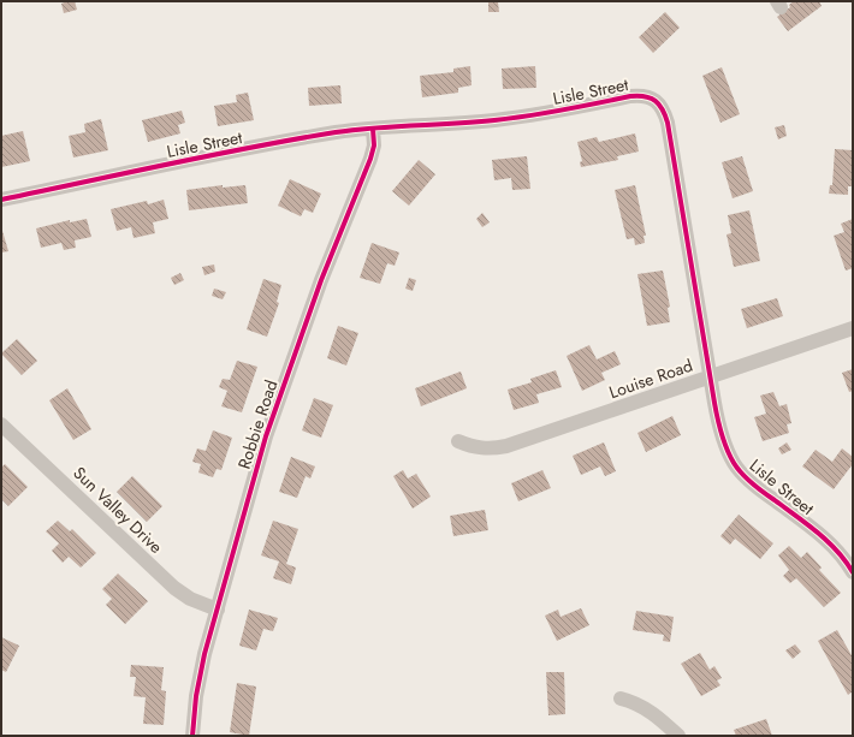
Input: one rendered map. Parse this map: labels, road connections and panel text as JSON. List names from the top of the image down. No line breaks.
{"streets":{"street":["Lisle Street","Louise Road","Robbie Road","Sun Valley Drive"]},"crossings":[["Lisle Street","Louise Road"],["Lisle Street","Robbie Road"],["Robbie Road","Sun Valley Drive"]]}
